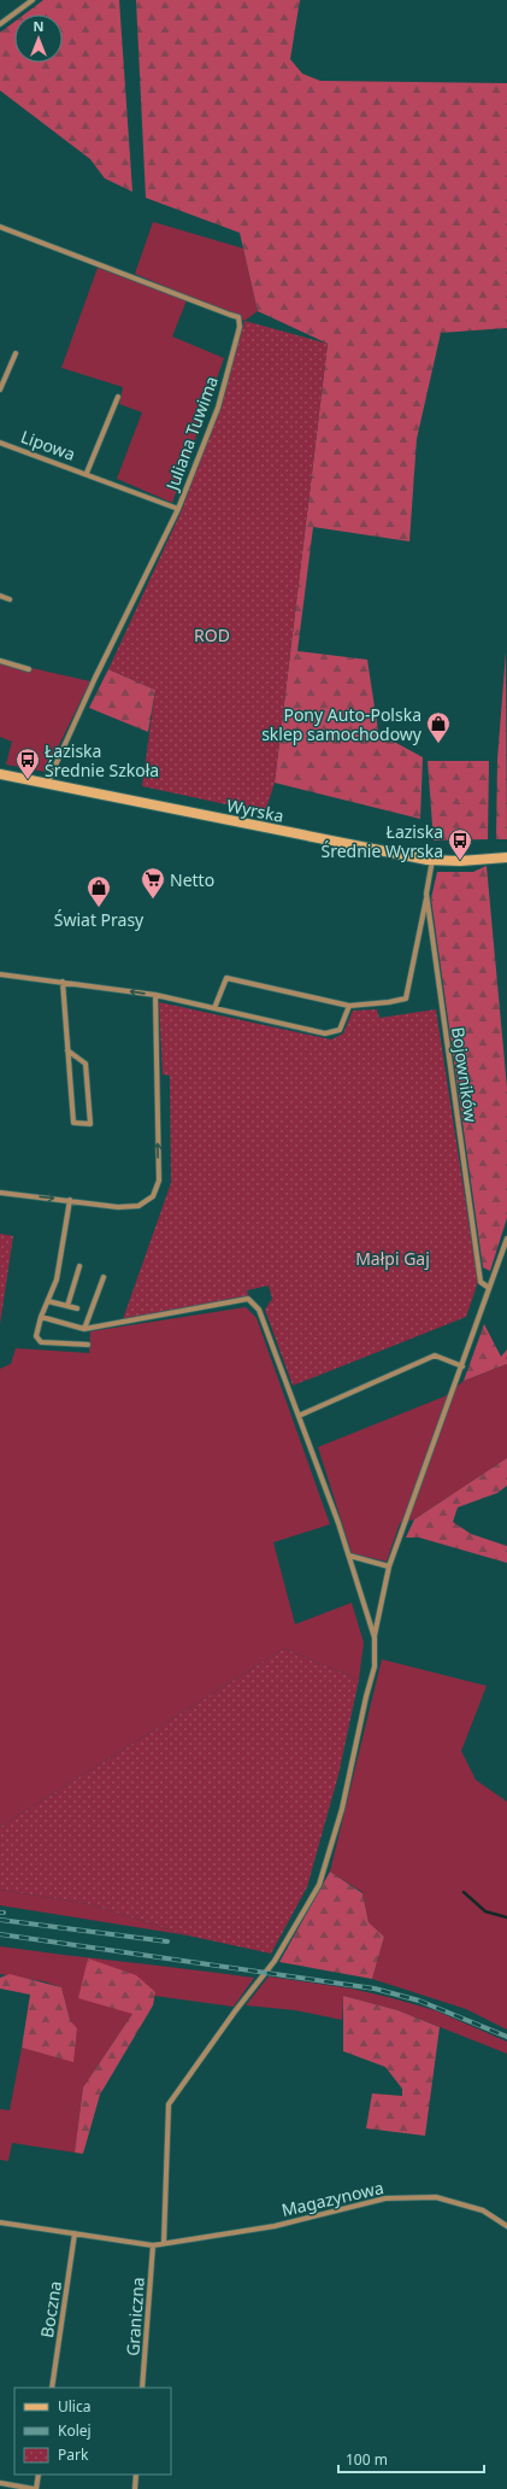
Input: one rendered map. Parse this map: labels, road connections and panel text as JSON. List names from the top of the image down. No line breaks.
{"streets":{"street":["Juliana Tuwima","Lipowa","Wyrska","Bojowników","Magazynowa","Boczna","Graniczna"]},"crossings":[["Juliana Tuwima","Lipowa"],["Juliana Tuwima","Wyrska"],["Wyrska","Bojowników"],["Magazynowa","Boczna"],["Magazynowa","Graniczna"]],"parks":["ROD","Małpi Gaj"],"places":{"shop":["Pony Auto-Polska sklep samochodowy","Świat Prasy"],"bus stop":["Łaziska Średnie Szkoła","Łaziska Średnie Wyrska"],"supermarket":["Netto"]},"legend":["Ulica","Kolej","Park"],"scale_bar":"100 m","north":"top"}
